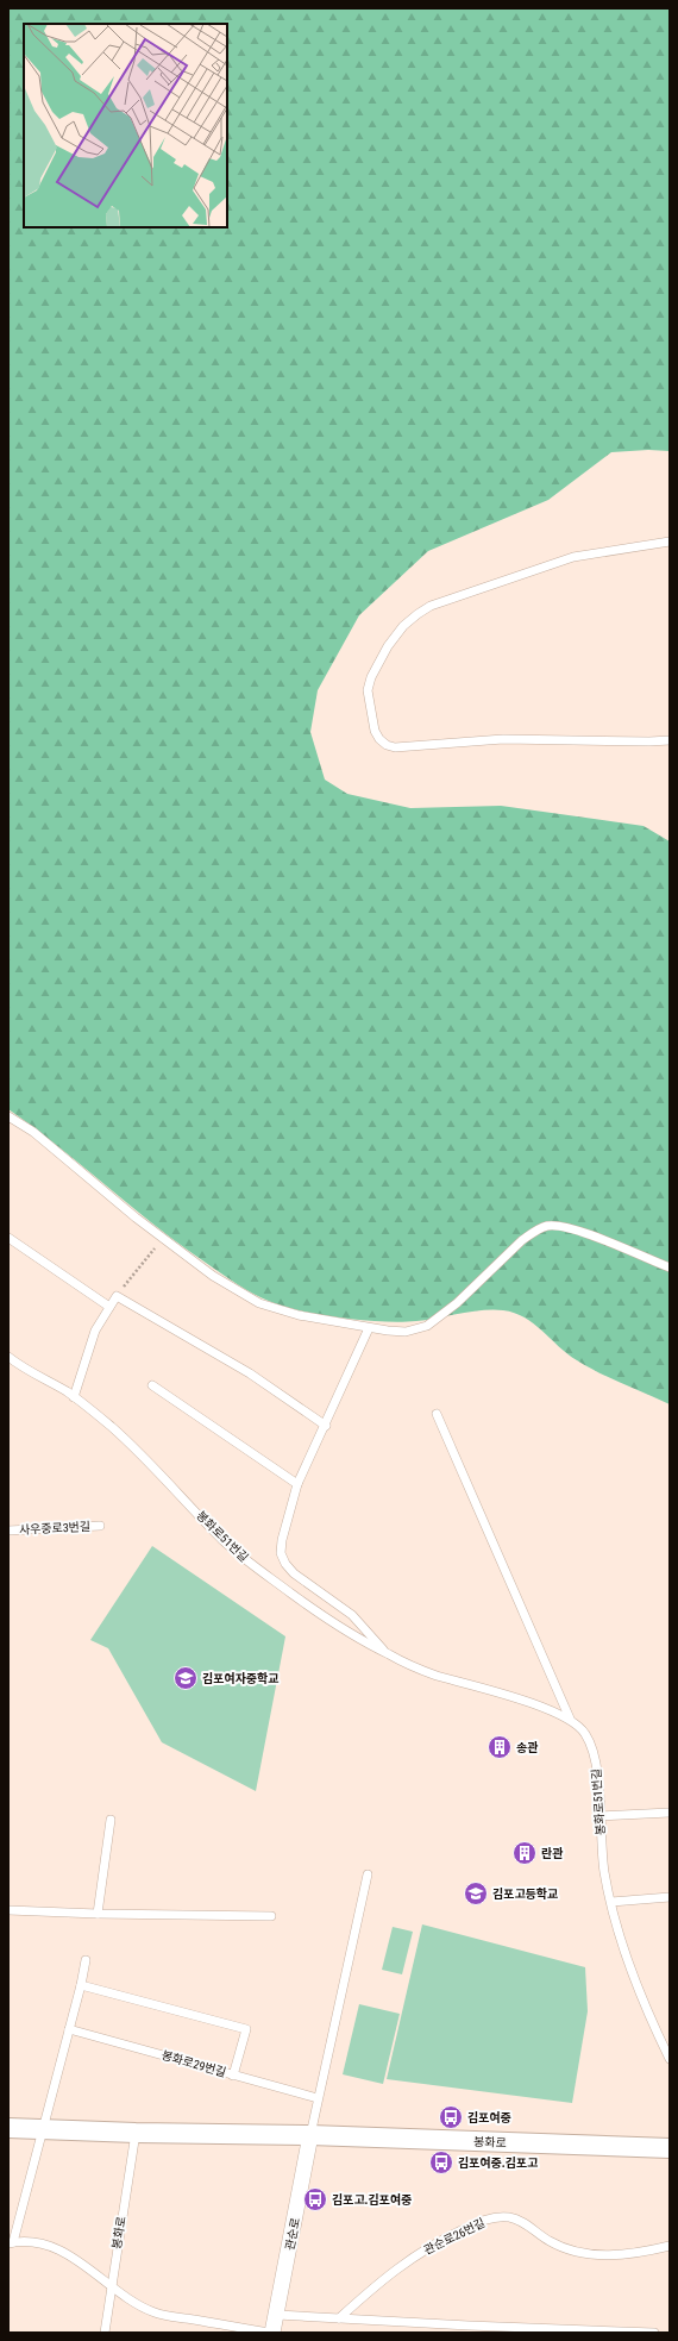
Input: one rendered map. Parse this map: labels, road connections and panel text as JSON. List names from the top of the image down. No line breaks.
{"streets":{"street":["봉화로","관순로"],"lane":["사우중로3번길","봉화로51번길","봉화로29번길","관순로26번길"]},"crossings":[["봉화로","관순로"]],"places":{"school or university":["김포여자중학교","김포고등학교"],"building":["송관","란관"],"bus stop":["김포여중","김포여중.김포고","김포고.김포여중"]}}
